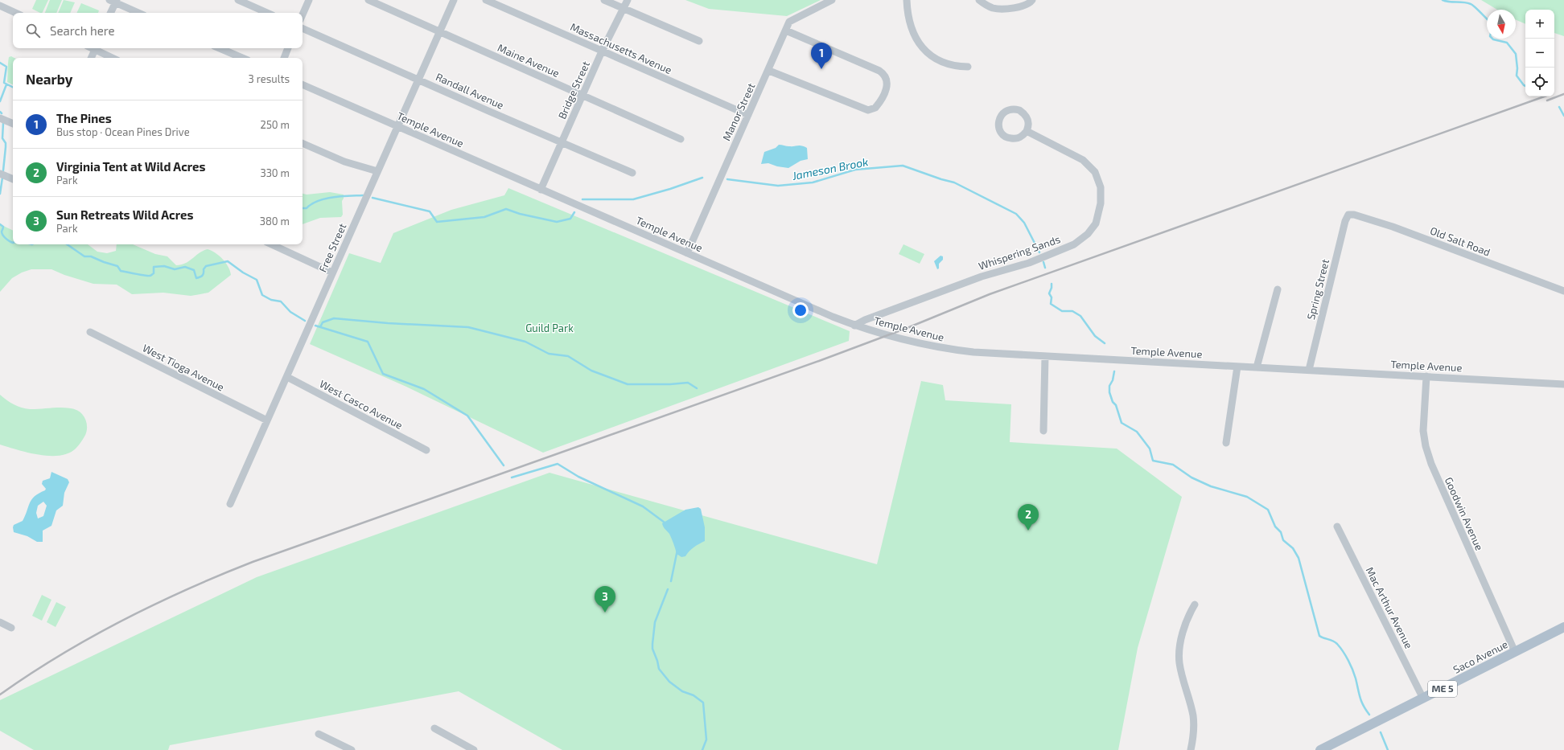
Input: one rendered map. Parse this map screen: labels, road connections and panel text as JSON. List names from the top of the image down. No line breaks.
{"streets":{"main road":["Saco Avenue","ME 5"],"street":["Massachusetts Avenue","Maine Avenue","Bridge Street","Randall Avenue","Manor Street","Temple Avenue","Old Salt Road","Free Street","Whispering Sands","Spring Street","West Tioga Avenue","West Casco Avenue","Goodwin Avenue","Mac Arthur Avenue"]},"crossings":[["Massachusetts Avenue","Bridge Street"],["Massachusetts Avenue","Manor Street"],["Maine Avenue","Bridge Street"],["Maine Avenue","Free Street"],["Bridge Street","Randall Avenue"],["Bridge Street","Temple Avenue"],["Randall Avenue","Free Street"],["Manor Street","Temple Avenue"],["Temple Avenue","Free Street"],["Temple Avenue","Whispering Sands"],["Temple Avenue","Spring Street"],["Temple Avenue","Goodwin Avenue"],["Old Salt Road","Spring Street"],["Free Street","West Tioga Avenue"],["Free Street","West Casco Avenue"],["Goodwin Avenue","Saco Avenue"],["Mac Arthur Avenue","Saco Avenue"]],"water":["Jameson Brook"],"parks":["Guild Park"],"north":"bottom","page":{"map_buttons":["+","−"],"search":"Search here","pins":["1","2","3"],"heading":["Nearby","3 results"],"list":[{"mark":"1","name":"The Pines","note":"Bus stop · Ocean Pines Drive","value":"250 m"},{"mark":"2","name":"Virginia Tent at Wild Acres","note":"Park","value":"330 m"},{"mark":"3","name":"Sun Retreats Wild Acres","note":"Park","value":"380 m"}]}}
